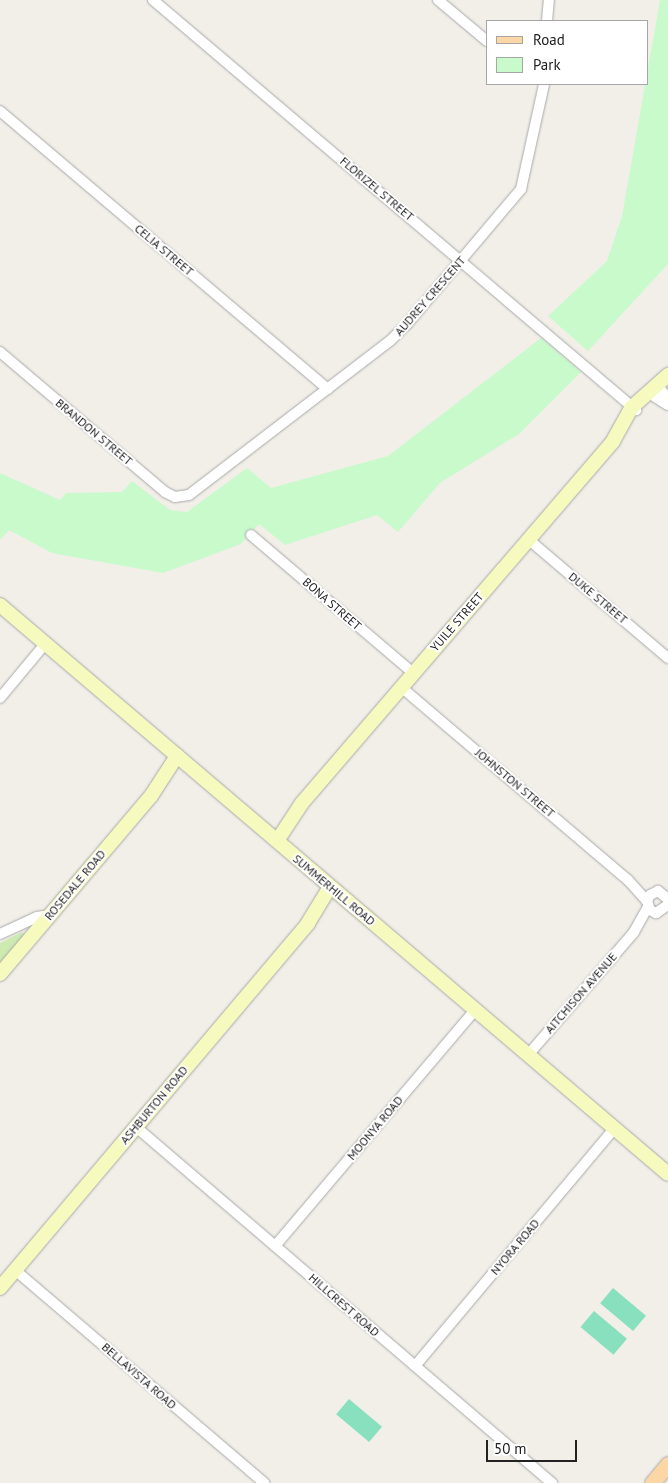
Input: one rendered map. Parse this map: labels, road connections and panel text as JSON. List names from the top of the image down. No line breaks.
{"streets":{"street":["FLORIZEL STREET","CELIA STREET","AUDREY CRESCENT","BRANDON STREET","DUKE STREET","BONA STREET","YUILE STREET","JOHNSTON STREET","ROSEDALE ROAD","SUMMERHILL ROAD","AITCHISON AVENUE","ASHBURTON ROAD","MOONYA ROAD","NYORA ROAD","HILLCREST ROAD","BELLAVISTA ROAD"]},"crossings":[["FLORIZEL STREET","AUDREY CRESCENT"],["FLORIZEL STREET","YUILE STREET"],["CELIA STREET","AUDREY CRESCENT"],["AUDREY CRESCENT","BRANDON STREET"],["DUKE STREET","YUILE STREET"],["BONA STREET","YUILE STREET"],["YUILE STREET","JOHNSTON STREET"],["YUILE STREET","SUMMERHILL ROAD"],["JOHNSTON STREET","AITCHISON AVENUE"],["ROSEDALE ROAD","SUMMERHILL ROAD"],["SUMMERHILL ROAD","AITCHISON AVENUE"],["SUMMERHILL ROAD","ASHBURTON ROAD"],["SUMMERHILL ROAD","MOONYA ROAD"],["SUMMERHILL ROAD","NYORA ROAD"],["ASHBURTON ROAD","HILLCREST ROAD"],["ASHBURTON ROAD","BELLAVISTA ROAD"],["MOONYA ROAD","HILLCREST ROAD"],["NYORA ROAD","HILLCREST ROAD"]],"legend":["Road","Park"],"scale_bar":"50 m"}
